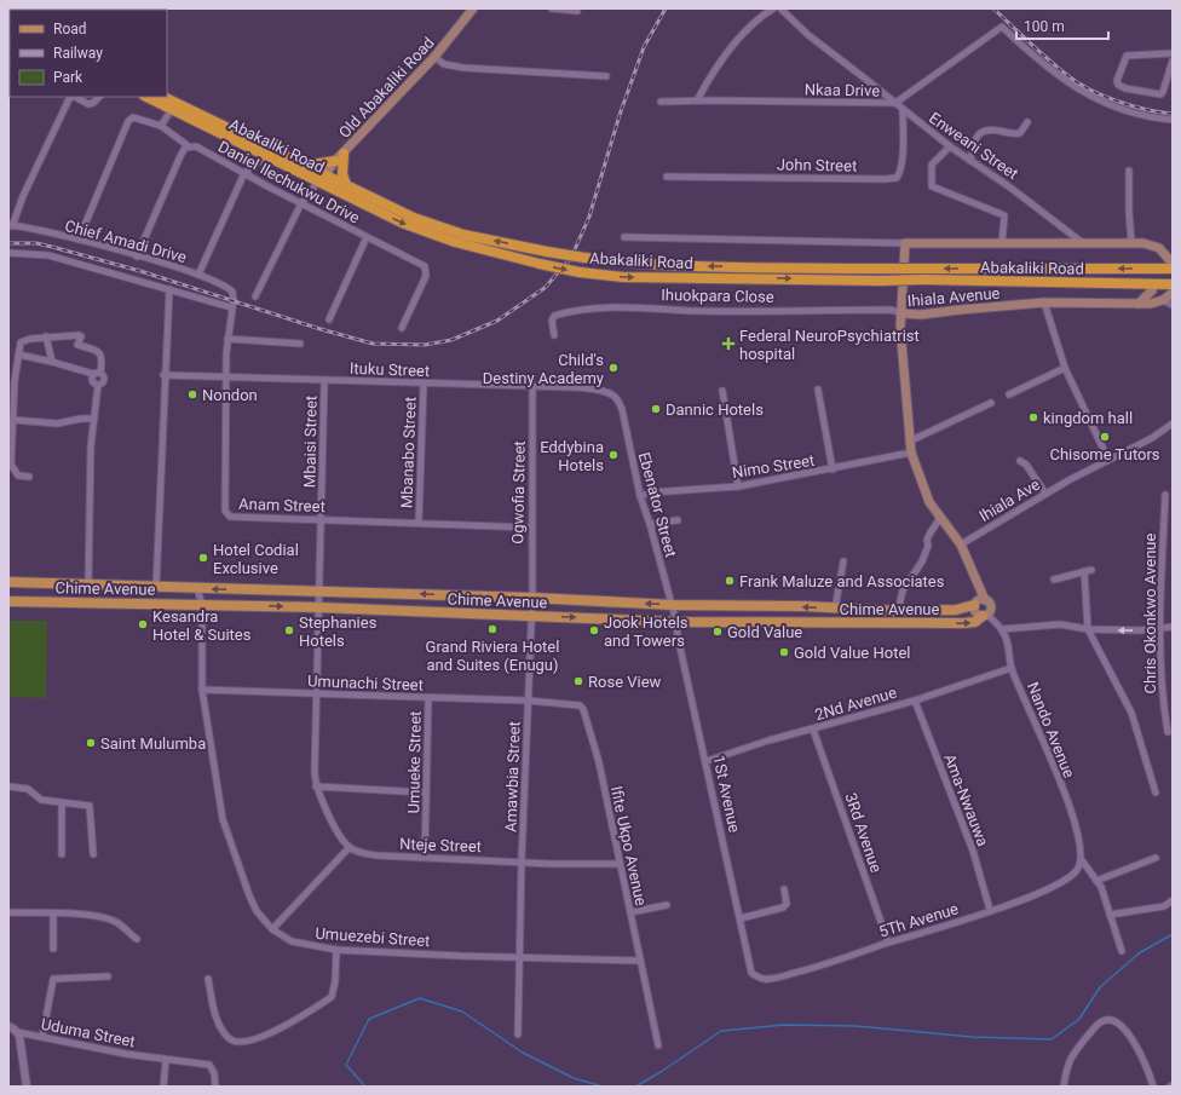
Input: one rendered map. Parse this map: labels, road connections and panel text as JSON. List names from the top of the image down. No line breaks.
{"streets":{"highway":["Abakaliki Road"],"main road":["Old Abakaliki Road","Ihiala Avenue","Chime Avenue"],"street":["Nkaa Drive","Enweani Street","John Street","Daniel Ilechukwu Drive","Chief Amadi Drive","Ihuokpara Close","Ituku Street","Mbaisi Street","Mbanabo Street","Nimo Street","Ogwofia Street","Ihiala Ave","Anam Street","Ebenator Street","Chris Okonkwo Avenue","Umunachi Street","2Nd Avenue","Nando Avenue","Umueke Street","Amawbia Street","1St Avenue","Ama-Nwauwa","3Rd Avenue","Nteje Street","Ifite Ukpo Avenue","5Th Avenue","Umuezebi Street","Uduma Street"]},"crossings":[["Old Abakaliki Road","Abakaliki Road"],["Nkaa Drive","Enweani Street"],["Enweani Street","John Street"],["Daniel Ilechukwu Drive","Chief Amadi Drive"],["Chief Amadi Drive","Anam Street"],["Ihuokpara Close","Ihiala Avenue"],["Ihiala Avenue","Nimo Street"],["Ihiala Avenue","Ihiala Ave"],["Ihiala Avenue","Chime Avenue"],["Ihiala Avenue","Nando Avenue"],["Ituku Street","Mbaisi Street"],["Ituku Street","Mbanabo Street"],["Ituku Street","Ogwofia Street"],["Ituku Street","Anam Street"],["Ituku Street","Ebenator Street"],["Mbaisi Street","Anam Street"],["Mbaisi Street","Chime Avenue"],["Mbanabo Street","Anam Street"],["Nimo Street","Ebenator Street"],["Ogwofia Street","Anam Street"],["Ogwofia Street","Chime Avenue"],["Ogwofia Street","Amawbia Street"],["Ebenator Street","Chime Avenue"],["Ebenator Street","1St Avenue"],["Chime Avenue","Nando Avenue"],["Chime Avenue","Amawbia Street"],["Chime Avenue","1St Avenue"],["Chime Avenue","Umuezebi Street"],["Umunachi Street","Umueke Street"],["Umunachi Street","Amawbia Street"],["Umunachi Street","Ifite Ukpo Avenue"],["Umunachi Street","Umuezebi Street"],["2Nd Avenue","Nando Avenue"],["2Nd Avenue","1St Avenue"],["2Nd Avenue","Ama-Nwauwa"],["2Nd Avenue","3Rd Avenue"],["Nando Avenue","5Th Avenue"],["Umueke Street","Nteje Street"],["Amawbia Street","Nteje Street"],["Amawbia Street","Ifite Ukpo Avenue"],["Amawbia Street","Umuezebi Street"],["1St Avenue","5Th Avenue"],["Ama-Nwauwa","5Th Avenue"],["3Rd Avenue","5Th Avenue"],["Nteje Street","Ifite Ukpo Avenue"],["Ifite Ukpo Avenue","Umuezebi Street"]],"places":{"health":["Federal NeuroPsychiatrist hospital"],"other":["Child's Destiny Academy","Nondon","Dannic Hotels","kingdom hall","Chisome Tutors","Eddybina Hotels","Hotel Codial Exclusive","Frank Maluze and Associates","Kesandra Hotel & Suites","Grand Riviera Hotel and Suites (Enugu)","Stephanies Hotels","Jook Hotels and Towers","Gold Value","Gold Value Hotel","Rose View","Saint Mulumba"]},"legend":["Road","Railway","Park"],"scale_bar":"100 m"}
